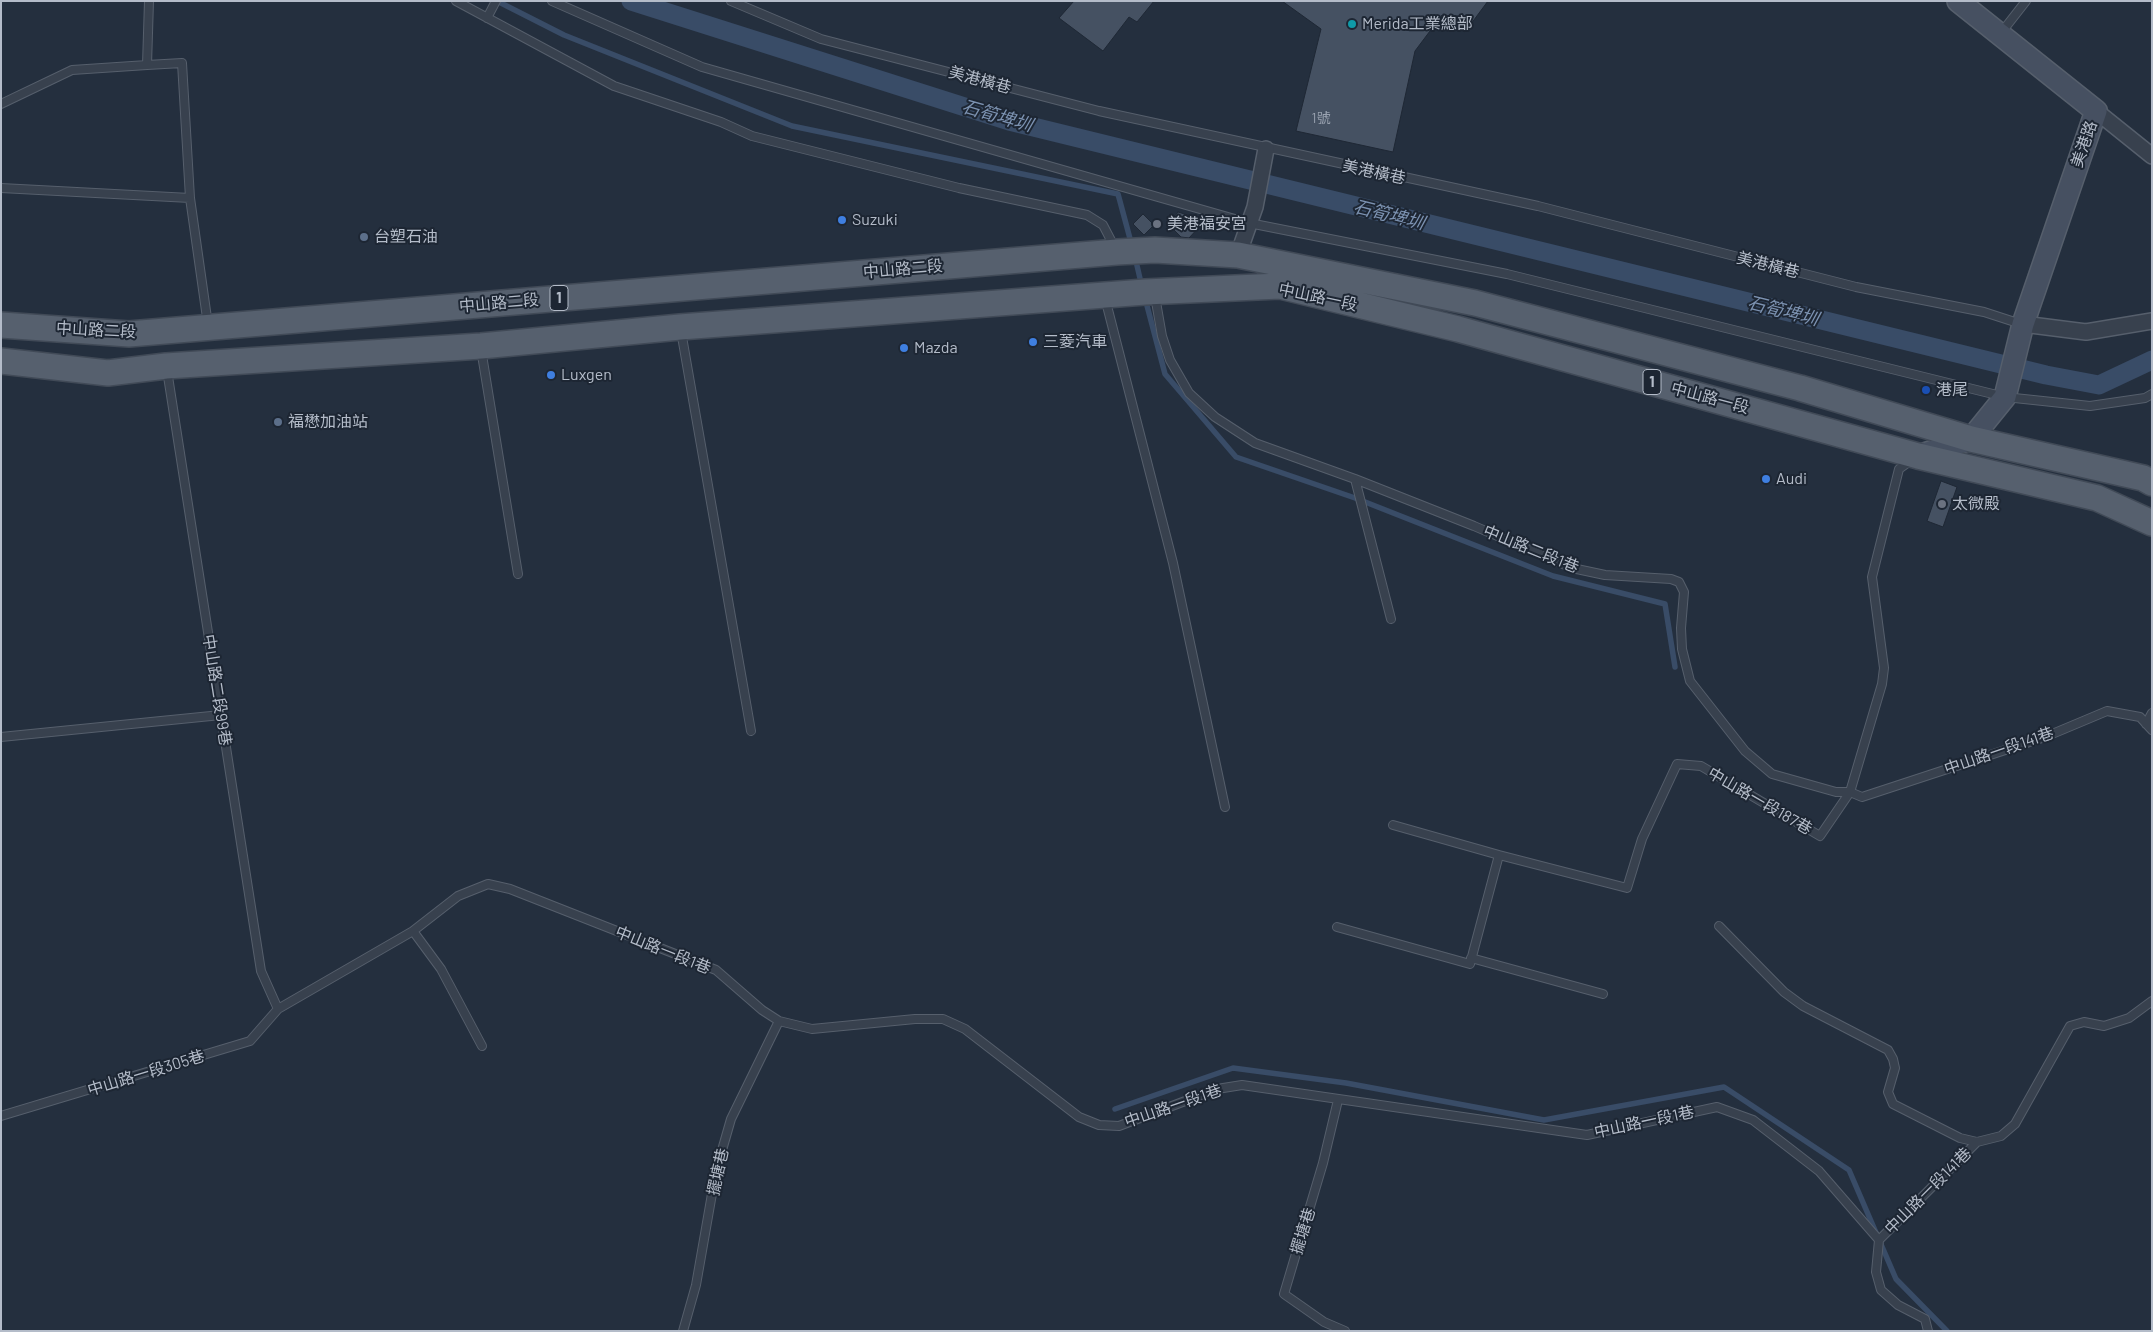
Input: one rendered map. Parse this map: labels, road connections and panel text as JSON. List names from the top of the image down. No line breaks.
{"streets":{"main road":["中山路二段","中山路一段","1"],"street":["美港路"],"lane":["美港橫巷","中山路二段1巷","中山路二段99巷","中山路一段141巷","中山路一段187巷","中山路一段1巷","中山路一段305巷","擺塘巷"]},"crossings":[["美港橫巷","美港路"],["中山路二段","中山路一段"],["中山路一段","1"],["中山路一段","中山路二段1巷"],["中山路一段","中山路一段187巷"],["1","中山路二段1巷"],["1","中山路二段99巷"],["中山路二段1巷","中山路一段141巷"],["中山路二段1巷","中山路一段187巷"],["中山路二段99巷","中山路一段1巷"],["中山路二段99巷","中山路一段305巷"],["中山路一段141巷","中山路一段187巷"],["中山路一段141巷","中山路一段1巷"],["中山路一段1巷","中山路一段305巷"],["中山路一段1巷","擺塘巷"]],"water":["石筍埤圳"],"places":["Merida工業總部","Suzuki","美港福安宮","台塑石油","三菱汽車","Mazda","Luxgen","港尾","福懋加油站","Audi","太微殿"],"house_numbers":["1號"]}
